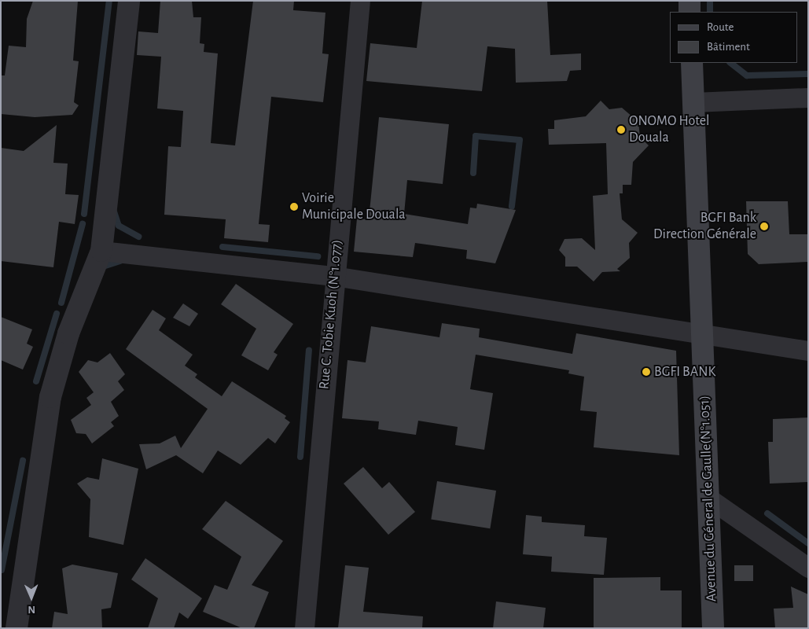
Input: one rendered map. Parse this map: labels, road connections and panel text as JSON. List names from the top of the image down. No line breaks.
{"streets":{"main road":["Avenue du Géneral de Gaulle(N°1.051)"],"street":["Rue C. Tobie Kuoh (N°1.077)"]},"places":["ONOMO Hotel Douala","Voirie Municipale Douala","BGFI Bank Direction Générale","BGFI BANK"],"legend":["Route","Bâtiment"],"north":"bottom"}
